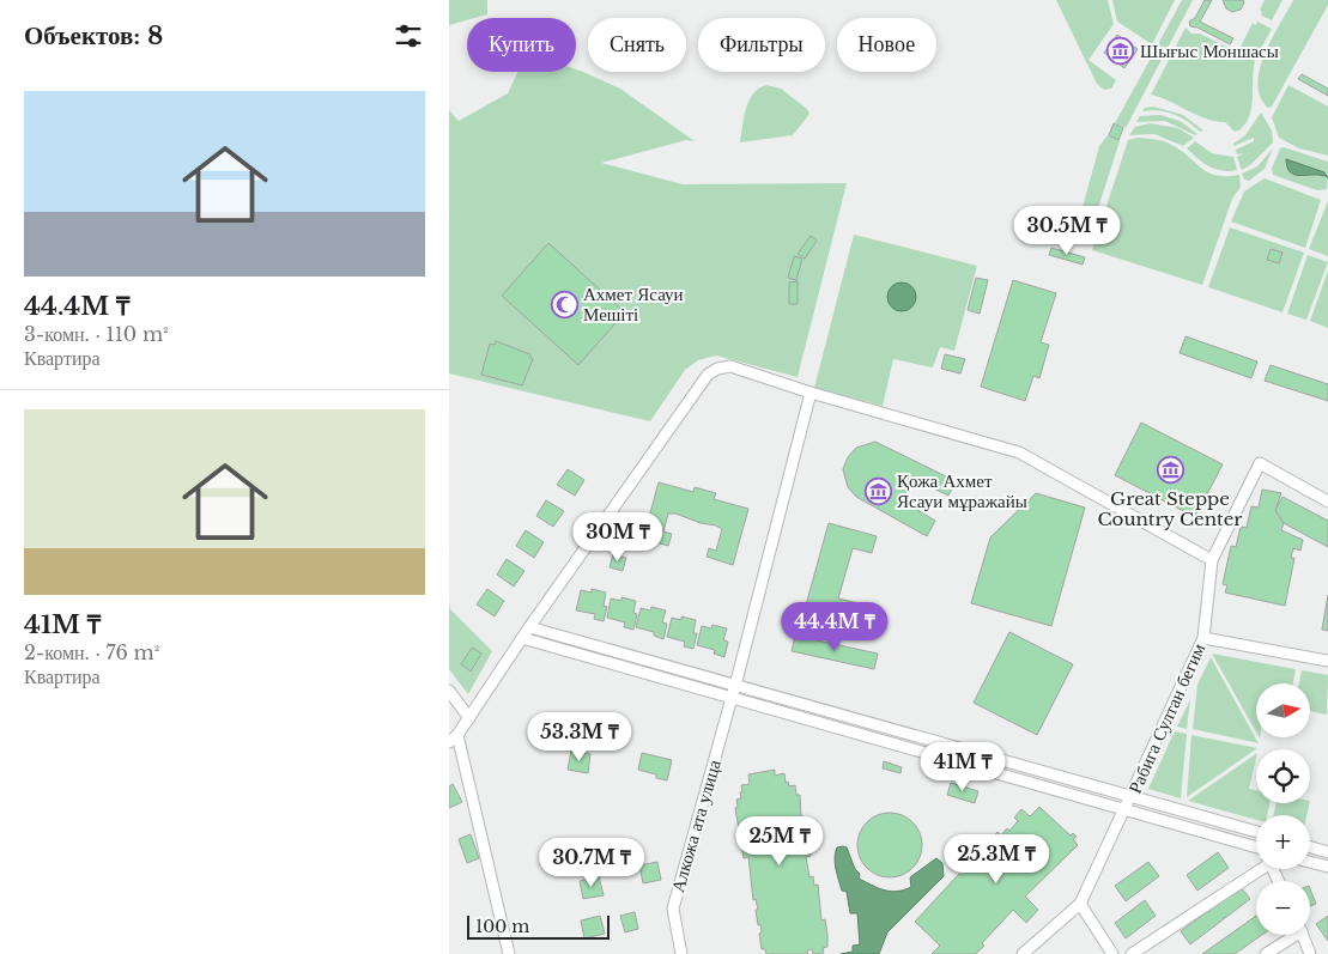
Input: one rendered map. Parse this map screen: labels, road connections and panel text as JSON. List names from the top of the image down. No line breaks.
{"streets":{"street":["Рабига Султан бегим","Алкожа ата улица"]},"places":{"museum":["Шығыс Моншасы","Great Steppe Country Center","Қожа Ахмет Ясауи мұражайы"],"mosque":["Ахмет Ясауи Мешіті"]},"scale_bar":"100 m","north":"right","page":{"heading":"Объектов: 8","chip":["Купить","Снять","Фильтры","Новое"],"list":[{"name":"44.4M ₸","note":"3-комн. · 110 m² · Квартира"},{"name":"41M ₸","note":"2-комн. · 76 m² · Квартира"}],"price":["30.5M ₸","30M ₸","44.4M ₸","53.3M ₸","41M ₸","25M ₸","25.3M ₸","30.7M ₸"],"map_buttons":["+","−"],"scale":"100 m"}}
